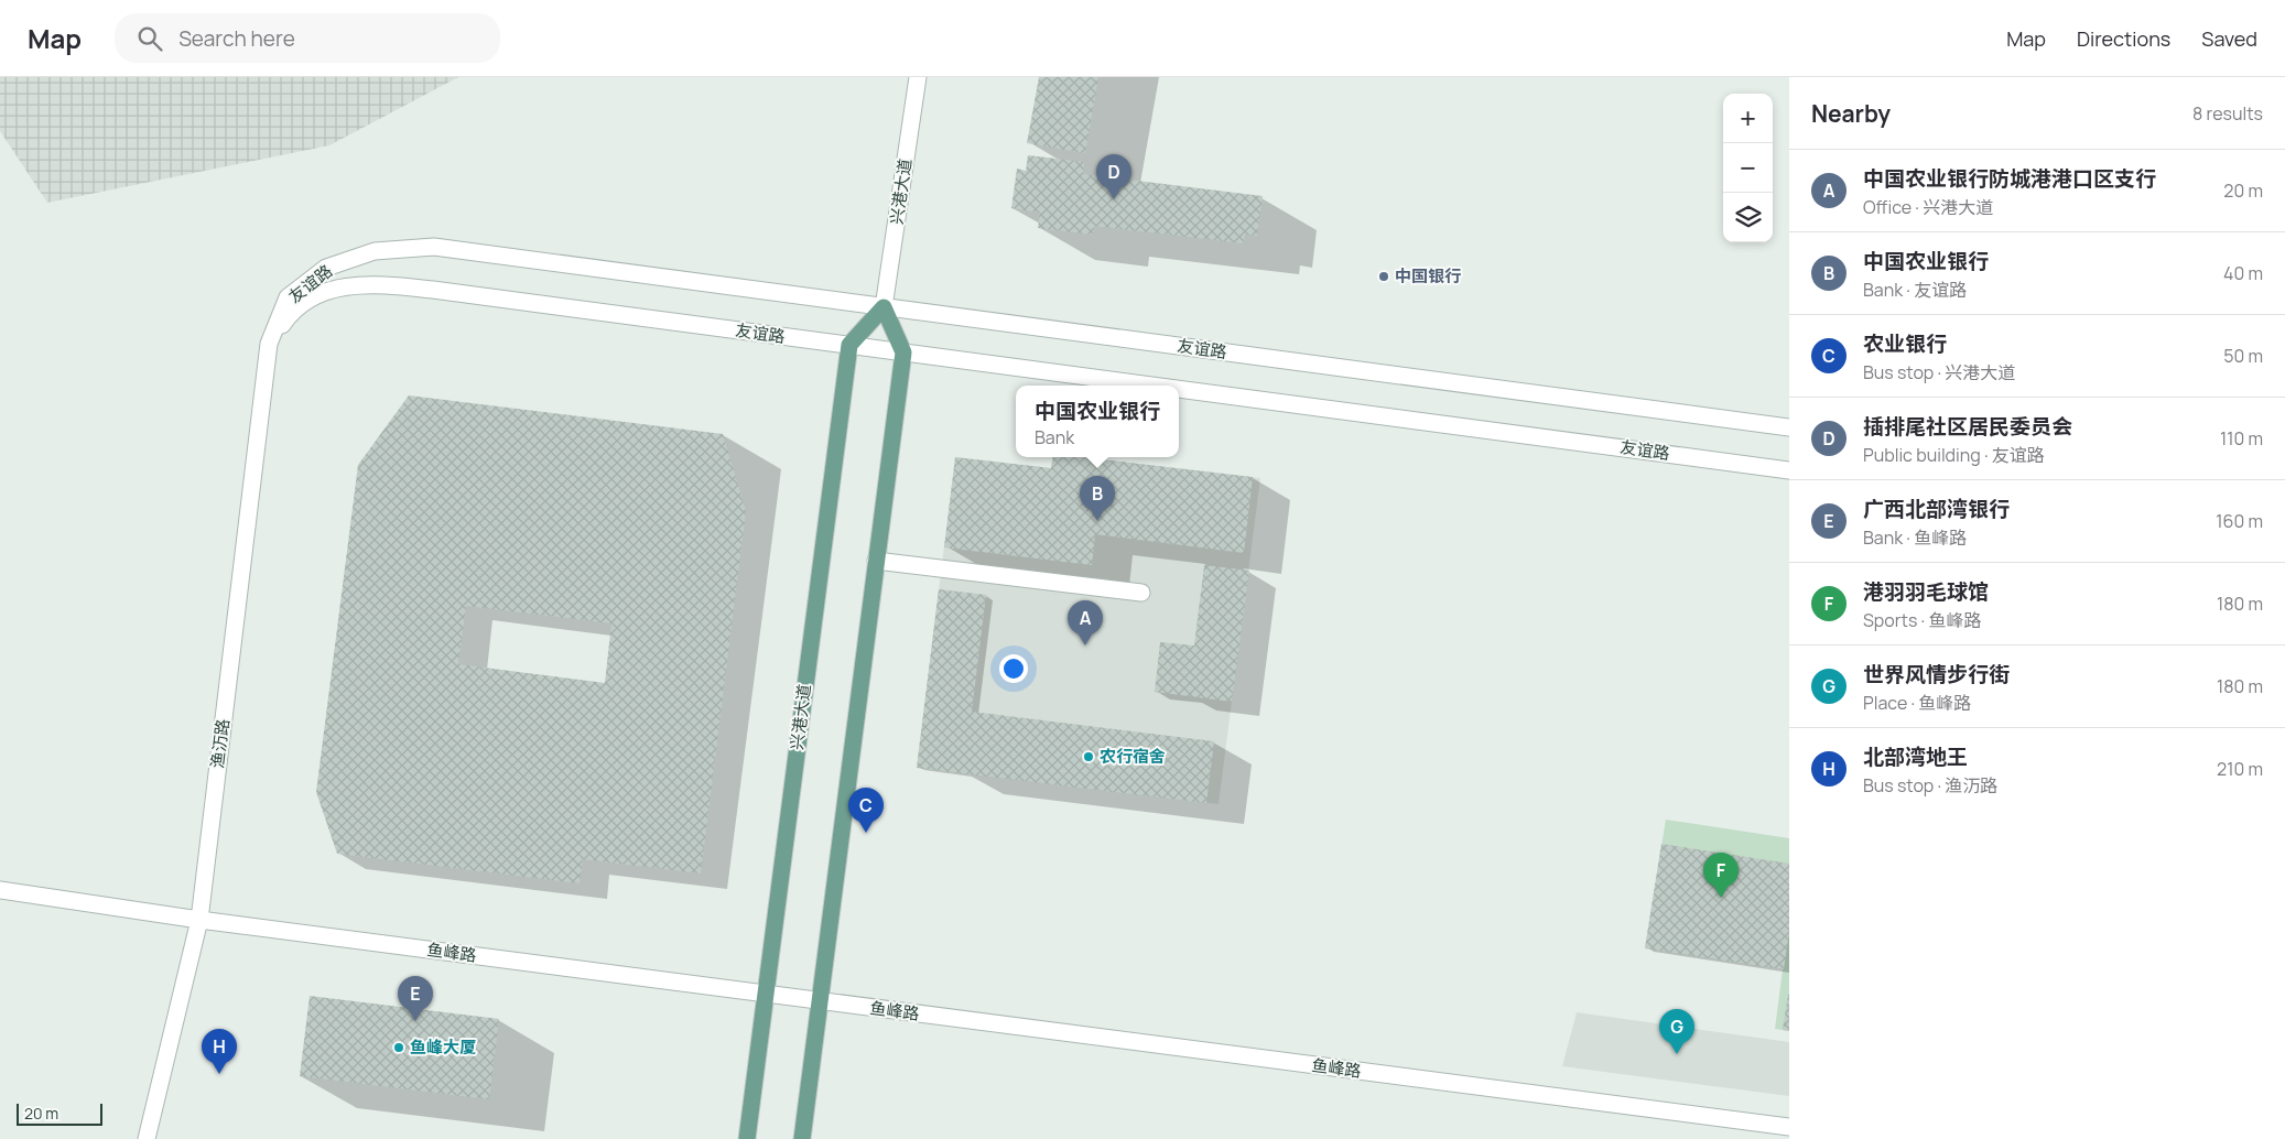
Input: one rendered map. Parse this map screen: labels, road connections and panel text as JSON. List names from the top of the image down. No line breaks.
{"streets":{"main road":["兴港大道"],"street":["友谊路","渔𬇕路","鱼峰路"]},"crossings":[["兴港大道","友谊路"],["兴港大道","鱼峰路"],["友谊路","渔𬇕路"],["渔𬇕路","鱼峰路"]],"places":["中国银行","农行宿舍","鱼峰大厦"],"scale_bar":"20 m","page":{"header":"Map","search":"Search here","nav":["Map","Directions","Saved"],"heading":["Nearby","8 results"],"map_buttons":["+","−"],"list":[{"mark":"A","name":"中国农业银行防城港港口区支行","note":"Office · 兴港大道","value":"20 m"},{"mark":"B","name":"中国农业银行","note":"Bank · 友谊路","value":"40 m"},{"mark":"C","name":"农业银行","note":"Bus stop · 兴港大道","value":"50 m"},{"mark":"D","name":"插排尾社区居民委员会","note":"Public building · 友谊路","value":"110 m"},{"mark":"E","name":"广西北部湾银行","note":"Bank · 鱼峰路","value":"160 m"},{"mark":"F","name":"港羽羽毛球馆","note":"Sports · 鱼峰路","value":"180 m"},{"mark":"G","name":"世界风情步行街","note":"Place · 鱼峰路","value":"180 m"},{"mark":"H","name":"北部湾地王","note":"Bus stop · 渔𬇕路","value":"210 m"}],"pins":["D","B","A","C","F","E","G","H"],"popup":["中国农业银行","Bank"],"scale":"20 m"}}
